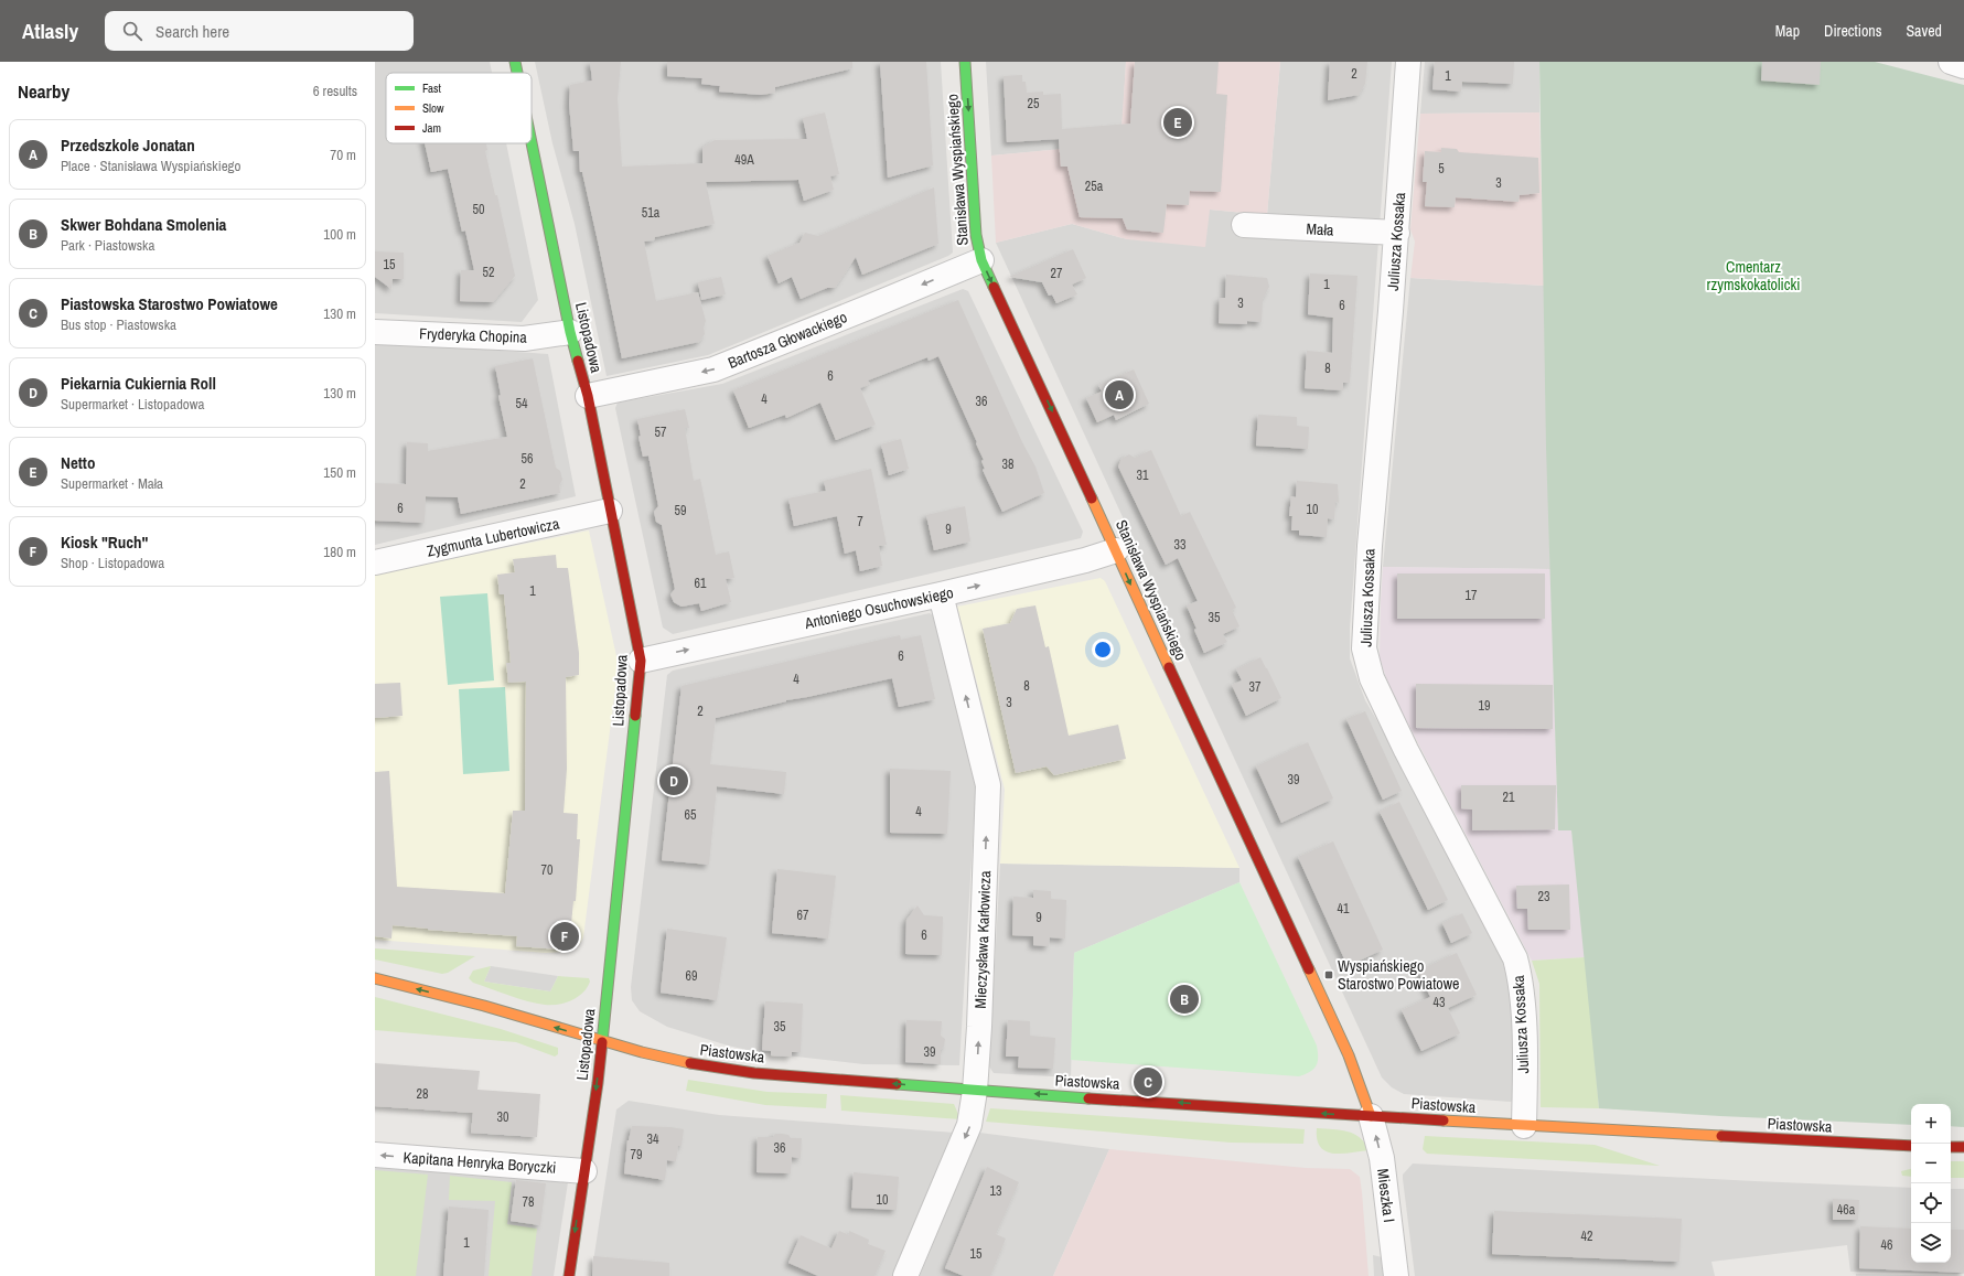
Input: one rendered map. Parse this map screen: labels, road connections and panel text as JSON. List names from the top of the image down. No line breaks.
{"streets":{"street":["Stanisława Wyspiańskiego","Mała","Juliusza Kossaka","Fryderyka Chopina","Listopadowa","Bartosza Głowackiego","Zygmunta Lubertowicza","Antoniego Osuchowskiego","Mieczysława Karłowicza","Piastowska","Kapitana Henryka Boryczki","Mieszka I"]},"crossings":[["Stanisława Wyspiańskiego","Bartosza Głowackiego"],["Stanisława Wyspiańskiego","Antoniego Osuchowskiego"],["Stanisława Wyspiańskiego","Piastowska"],["Stanisława Wyspiańskiego","Mieszka I"],["Mała","Juliusza Kossaka"],["Juliusza Kossaka","Piastowska"],["Fryderyka Chopina","Listopadowa"],["Listopadowa","Bartosza Głowackiego"],["Listopadowa","Zygmunta Lubertowicza"],["Listopadowa","Antoniego Osuchowskiego"],["Listopadowa","Piastowska"],["Listopadowa","Kapitana Henryka Boryczki"],["Antoniego Osuchowskiego","Mieczysława Karłowicza"],["Mieczysława Karłowicza","Piastowska"],["Piastowska","Mieszka I"]],"one_way":["Stanisława Wyspiańskiego","Bartosza Głowackiego","Antoniego Osuchowskiego","Piastowska","Kapitana Henryka Boryczki","Mieszka I"],"parks":["Cmentarz rzymskokatolicki"],"places":{"transit":["Wyspiańskiego Starostwo Powiatowe"]},"house_numbers":["2","1","25","49A","5","3","25a","50","51a","15","52","27","1","3","6","8","6","4","36","54","57","56","38","31","2","6","10","59","7","9","33","61","1","17","35","6","4","8","37","3","19","2","39","21","4","65","70","23","41","67","9","6","69","43","35","39","28","30","34","36","79","13","10","78","46a","42","1","46","15"],"legend":["Fast","Slow","Jam"],"page":{"header":"Atlasly","search":"Search here","nav":["Map","Directions","Saved"],"heading":["Nearby","6 results"],"pins":["E","A","D","F","B","C"],"list":[{"mark":"A","name":"Przedszkole Jonatan","note":"Place · Stanisława Wyspiańskiego","value":"70 m"},{"mark":"B","name":"Skwer Bohdana Smolenia","note":"Park · Piastowska","value":"100 m"},{"mark":"C","name":"Piastowska Starostwo Powiatowe","note":"Bus stop · Piastowska","value":"130 m"},{"mark":"D","name":"Piekarnia Cukiernia Roll","note":"Supermarket · Listopadowa","value":"130 m"},{"mark":"E","name":"Netto","note":"Supermarket · Mała","value":"150 m"},{"mark":"F","name":"Kiosk \"Ruch\"","note":"Shop · Listopadowa","value":"180 m"}],"map_buttons":["+","−"]}}
